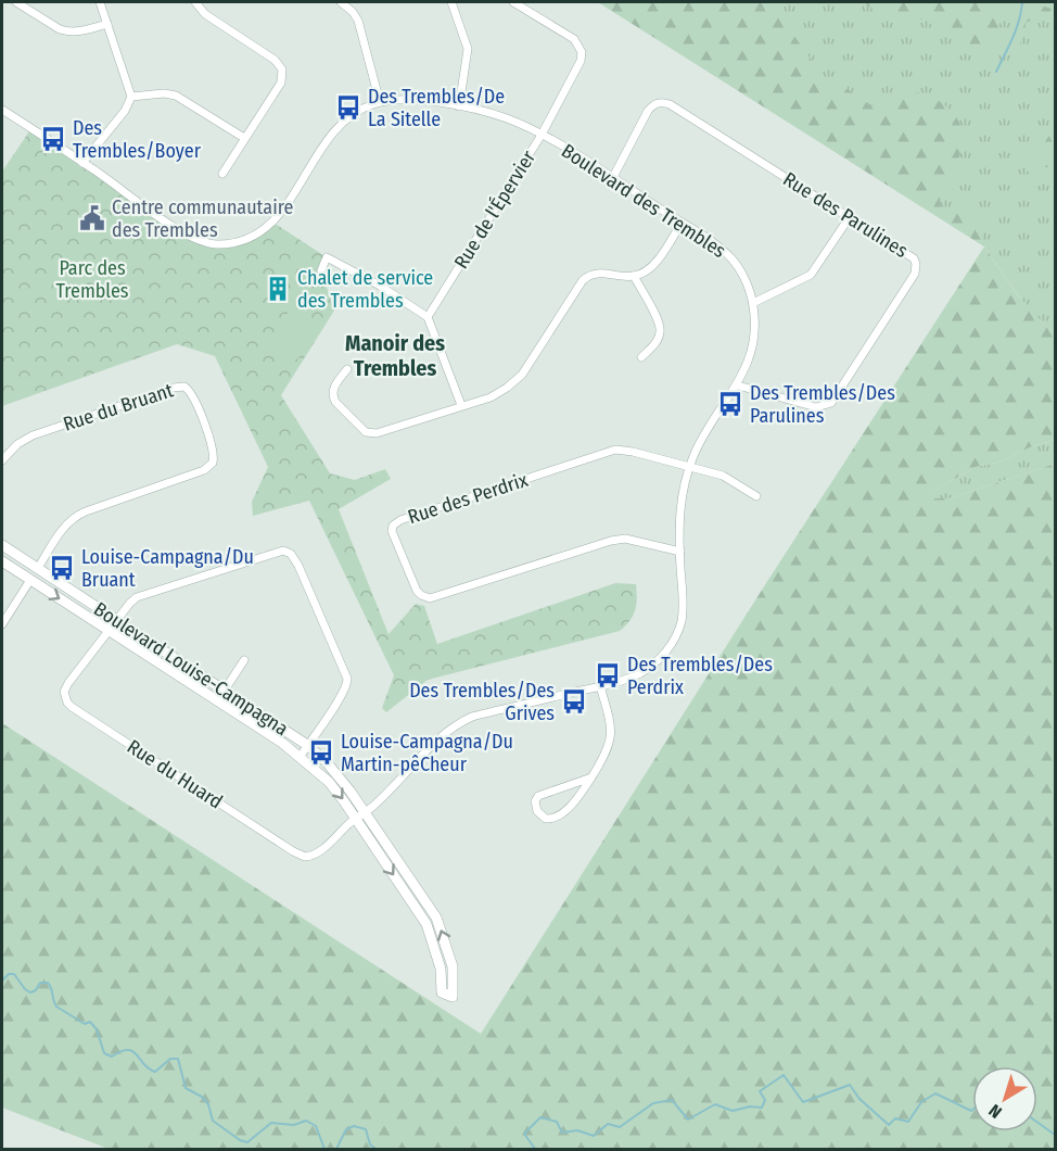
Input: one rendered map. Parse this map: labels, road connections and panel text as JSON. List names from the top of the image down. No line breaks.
{"streets":{"street":["Boulevard des Trembles","Rue de l'Épervier","Rue des Parulines","Rue du Bruant","Rue des Perdrix","Boulevard Louise-Campagna","Rue du Huard"]},"crossings":[["Boulevard des Trembles","Rue de l'Épervier"],["Boulevard des Trembles","Rue des Parulines"],["Boulevard des Trembles","Rue des Perdrix"],["Boulevard des Trembles","Boulevard Louise-Campagna"],["Boulevard des Trembles","Rue du Huard"],["Rue du Bruant","Boulevard Louise-Campagna"],["Boulevard Louise-Campagna","Rue du Huard"]],"districts":["Manoir des Trembles"],"parks":["Parc des Trembles"],"places":{"bus stop":["Des Trembles/De La Sitelle","Des Trembles/Boyer","Des Trembles/Des Parulines","Louise-Campagna/Du Bruant","Des Trembles/Des Perdrix","Des Trembles/Des Grives","Louise-Campagna/Du Martin-pêCheur"],"public building":["Centre communautaire des Trembles"],"building":["Chalet de service des Trembles"]},"north":"bottom left"}
